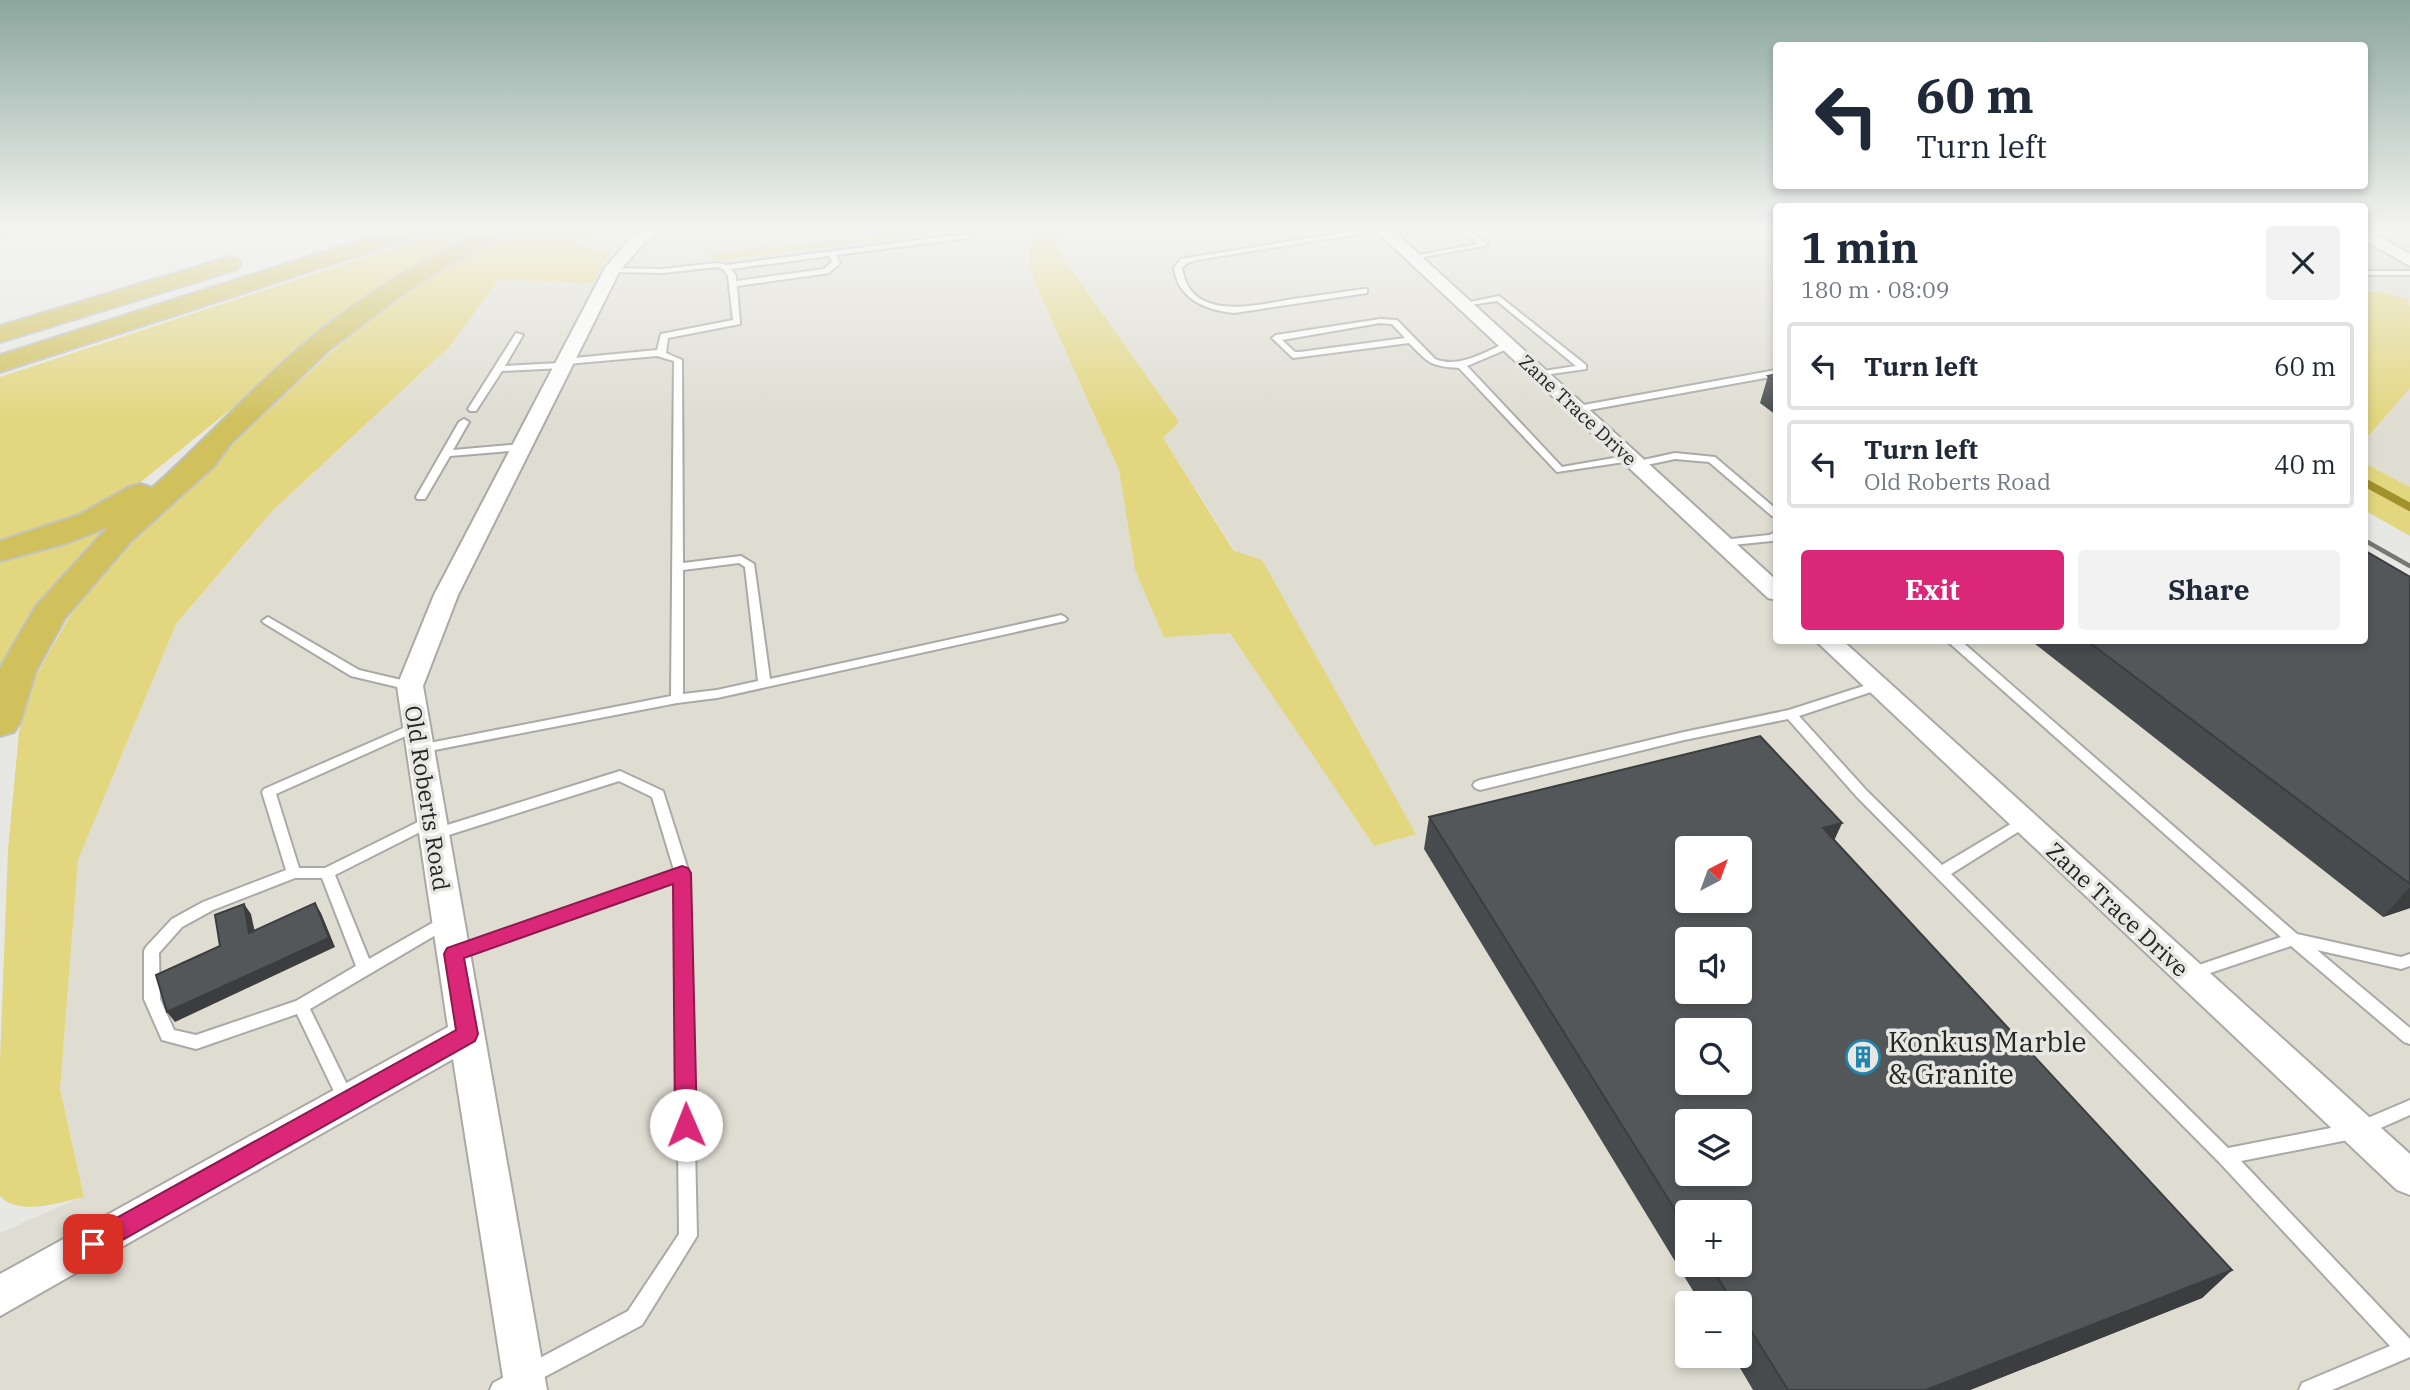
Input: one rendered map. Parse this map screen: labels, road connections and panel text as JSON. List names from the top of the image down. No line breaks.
{"streets":{"street":["Zane Trace Drive","Old Roberts Road"]},"places":{"building":["Konkus Marble & Granite"]},"north":"top right","page":{"turn":["60 m","Turn left"],"heading":["1 min","180 m · 08:09"],"list":[{"name":"Turn left","value":"60 m"},{"name":"Turn left","note":"Old Roberts Road","value":"40 m"}],"buttons":["Exit","Share"],"map_buttons":["+","−"]}}
